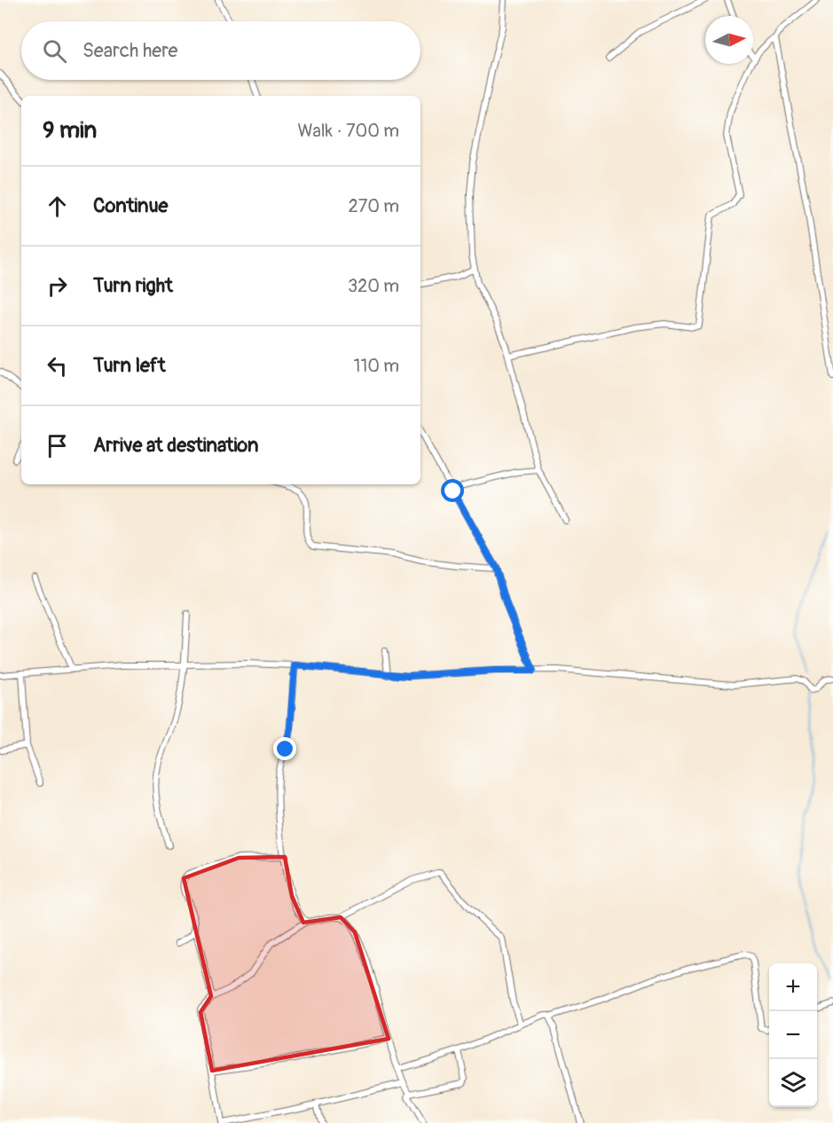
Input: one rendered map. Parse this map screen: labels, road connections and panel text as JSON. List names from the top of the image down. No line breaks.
{"north":"right","page":{"search":"Search here","heading":["9 min","Walk · 700 m"],"list":[["Continue","270 m"],["Turn right","320 m"],["Turn left","110 m"],"Arrive at destination"],"map_buttons":["+","−"]}}
